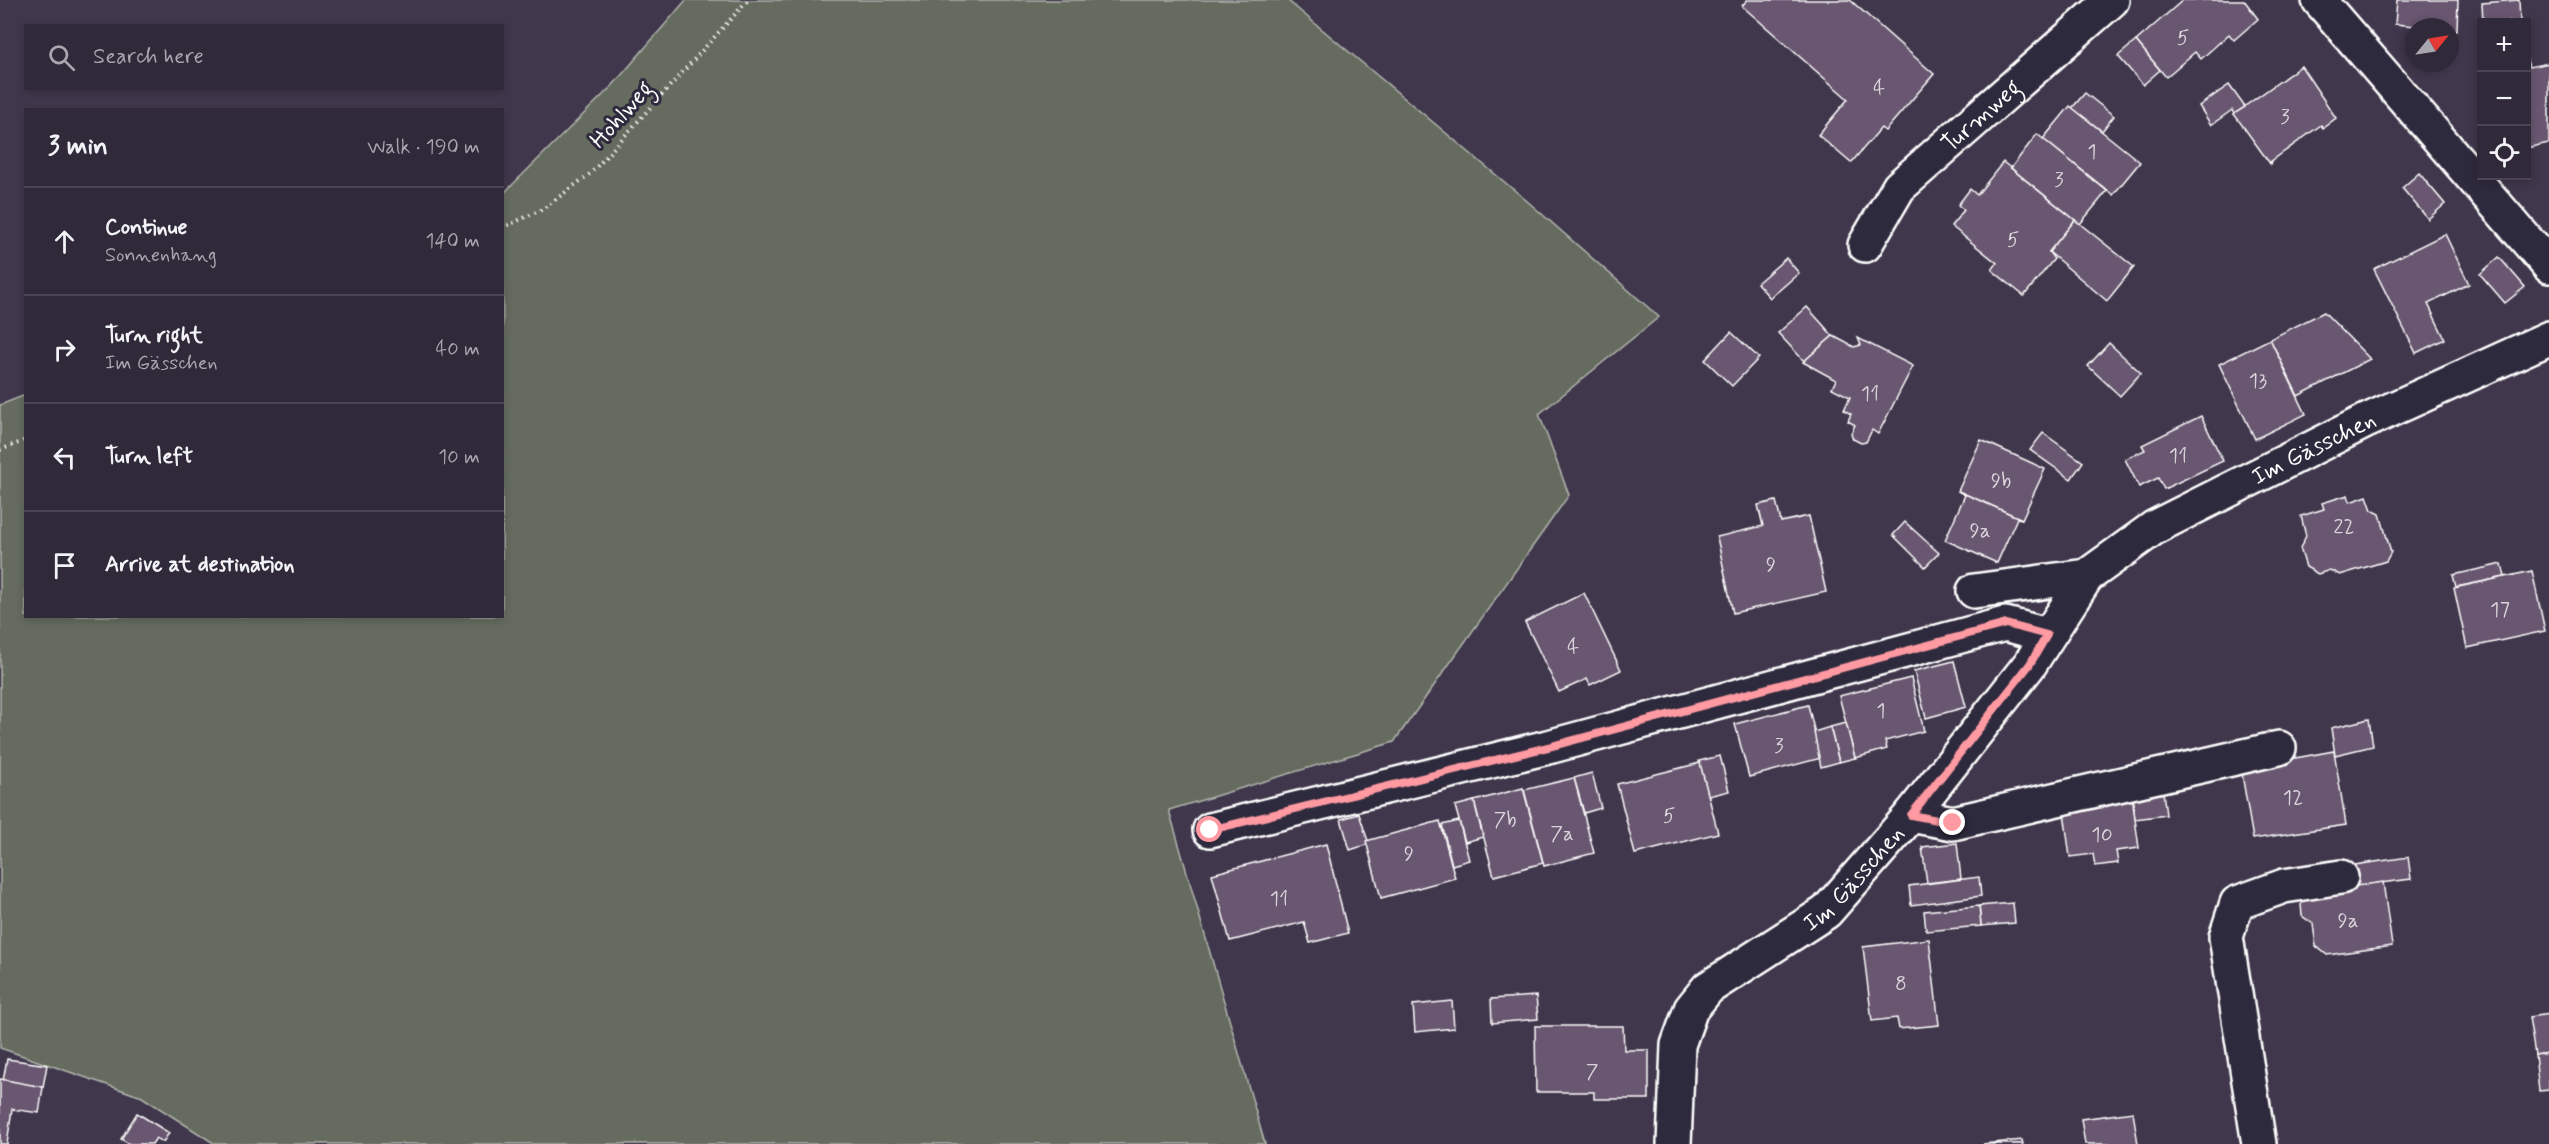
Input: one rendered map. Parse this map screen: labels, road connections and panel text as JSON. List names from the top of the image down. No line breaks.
{"streets":{"street":["Turmweg","Im Gässchen"],"path":["Hohlweg"]},"house_numbers":["5","4","3","1","3","5","13","11","11","9b","22","9a","9","17","4","1","3","12","5","7b","7a","10","9","11","9a","8","7"],"north":"top right","page":{"map_buttons":["+","−"],"search":"Search here","heading":["3 min","Walk · 190 m"],"list":[["Continue","Sonnenhang","140 m"],["Turn right","Im Gässchen","40 m"],["Turn left","10 m"],"Arrive at destination"]}}
